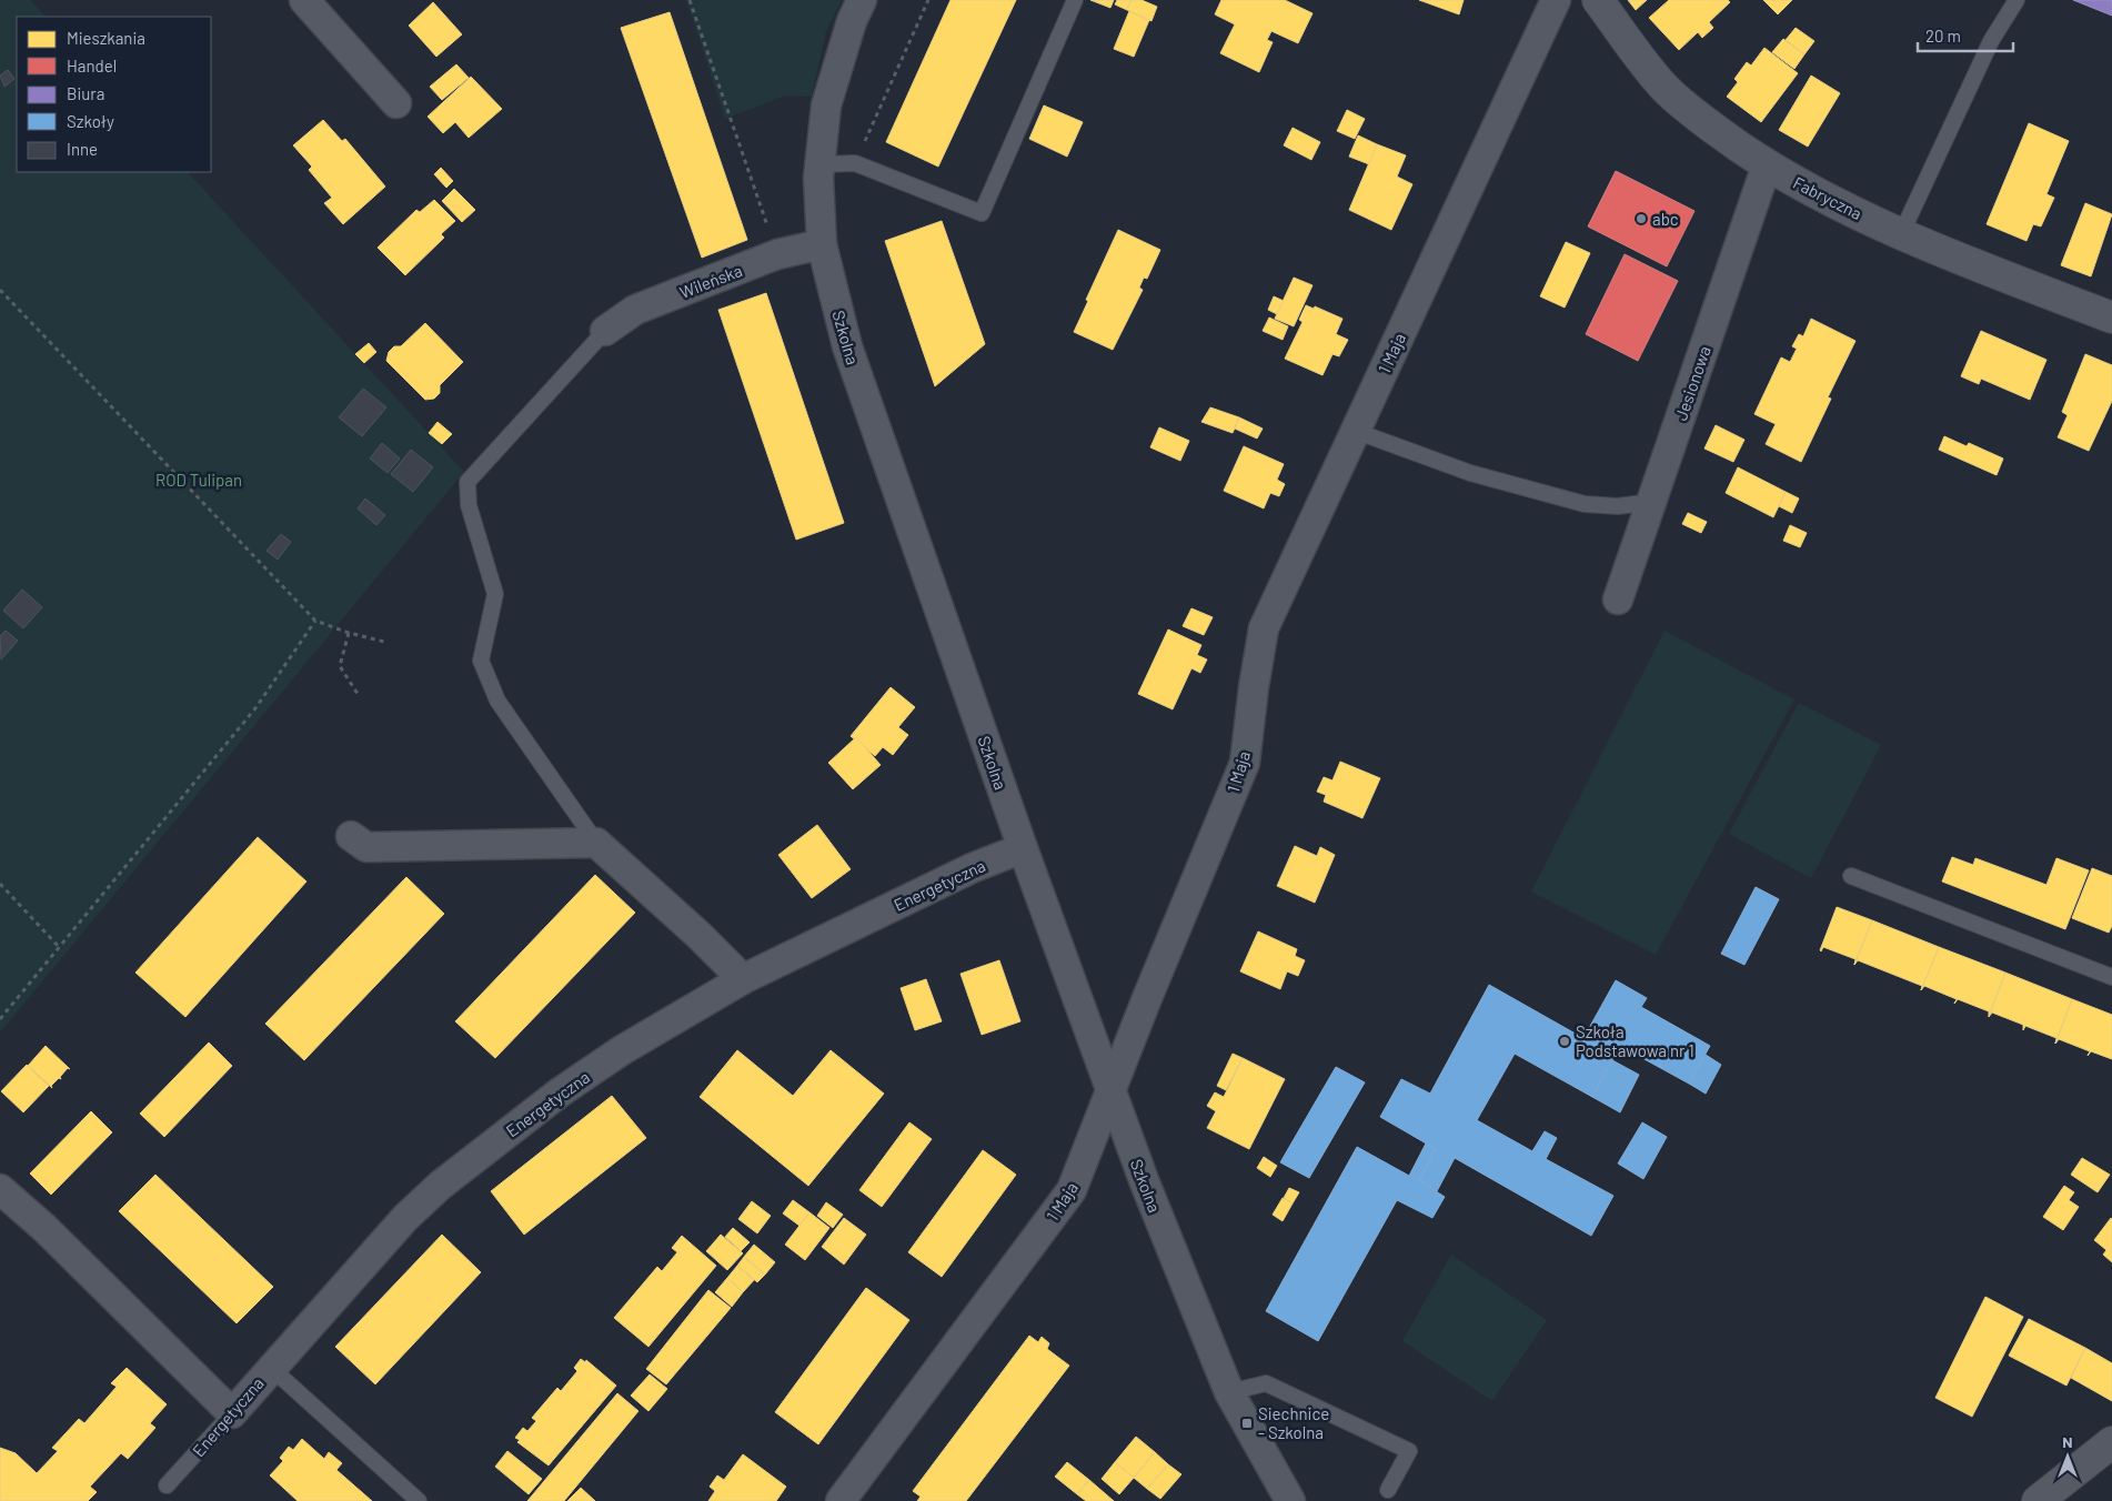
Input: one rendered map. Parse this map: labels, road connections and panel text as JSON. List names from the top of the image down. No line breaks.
{"streets":{"street":["Fabryczna","Wileńska","Szkolna","1 Maja","Jesionowa","Energetyczna"]},"crossings":[["Fabryczna","Jesionowa"],["Wileńska","Szkolna"],["Szkolna","1 Maja"],["Szkolna","Energetyczna"]],"parks":["ROD Tulipan"],"places":{"other":["abc","Szkoła Podstawowa nr 1"],"transit":["Siechnice - Szkolna"]},"legend":["Mieszkania","Handel","Biura","Szkoły","Inne"],"scale_bar":"20 m","north":"top"}
